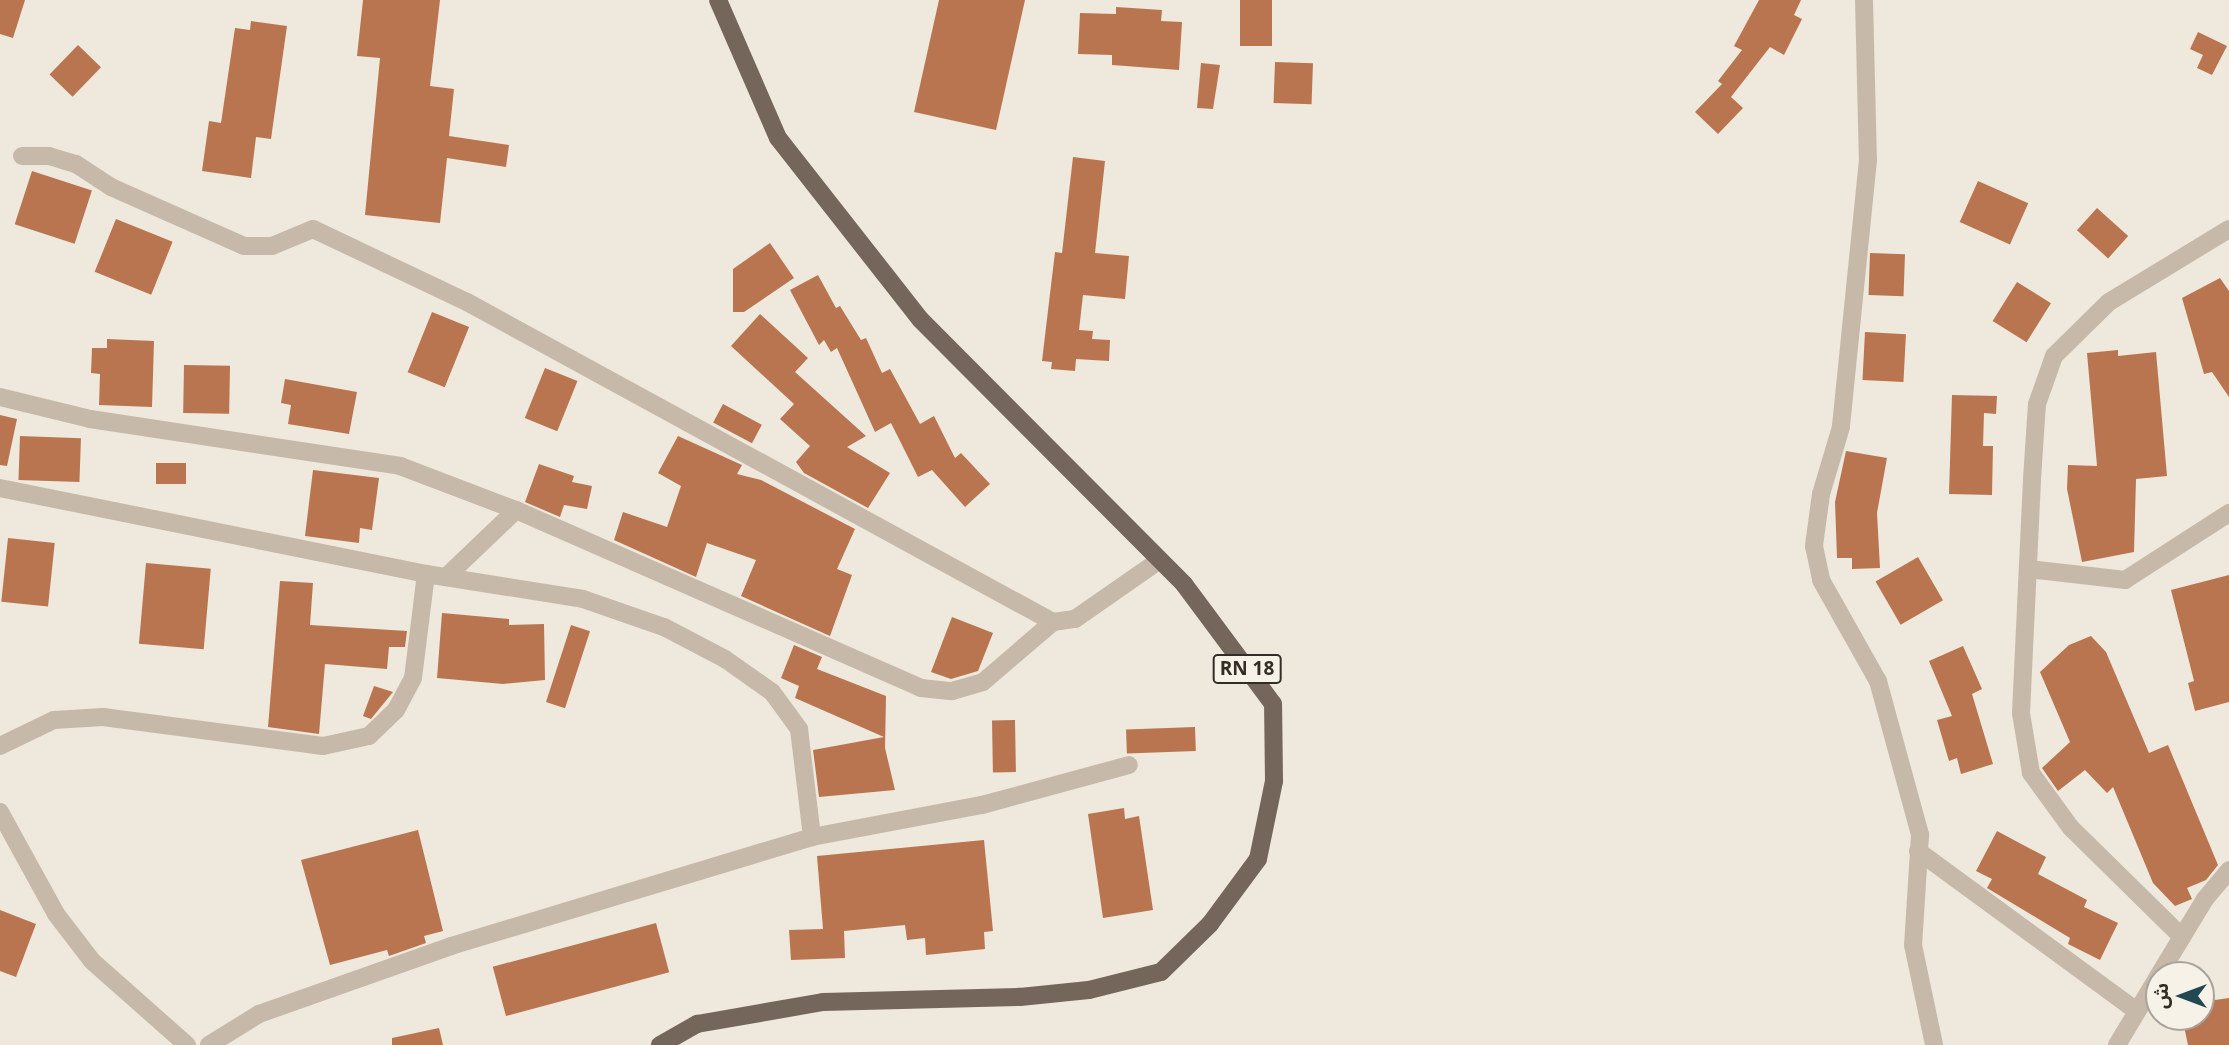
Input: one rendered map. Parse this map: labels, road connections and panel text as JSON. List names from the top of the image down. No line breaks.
{"streets":{"main road":["RN 18"]},"north":"left"}
